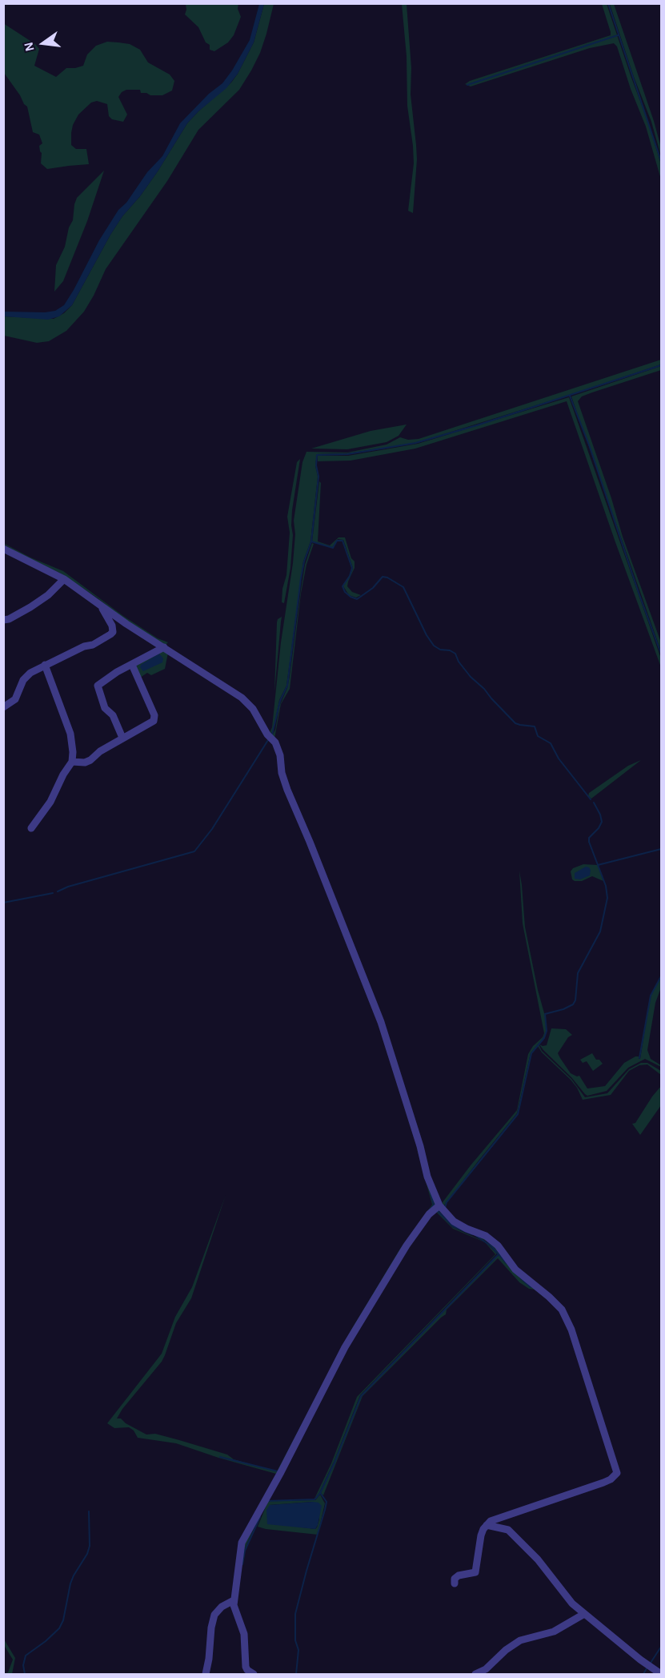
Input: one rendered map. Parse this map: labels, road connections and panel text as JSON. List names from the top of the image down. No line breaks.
{"north":"left"}
